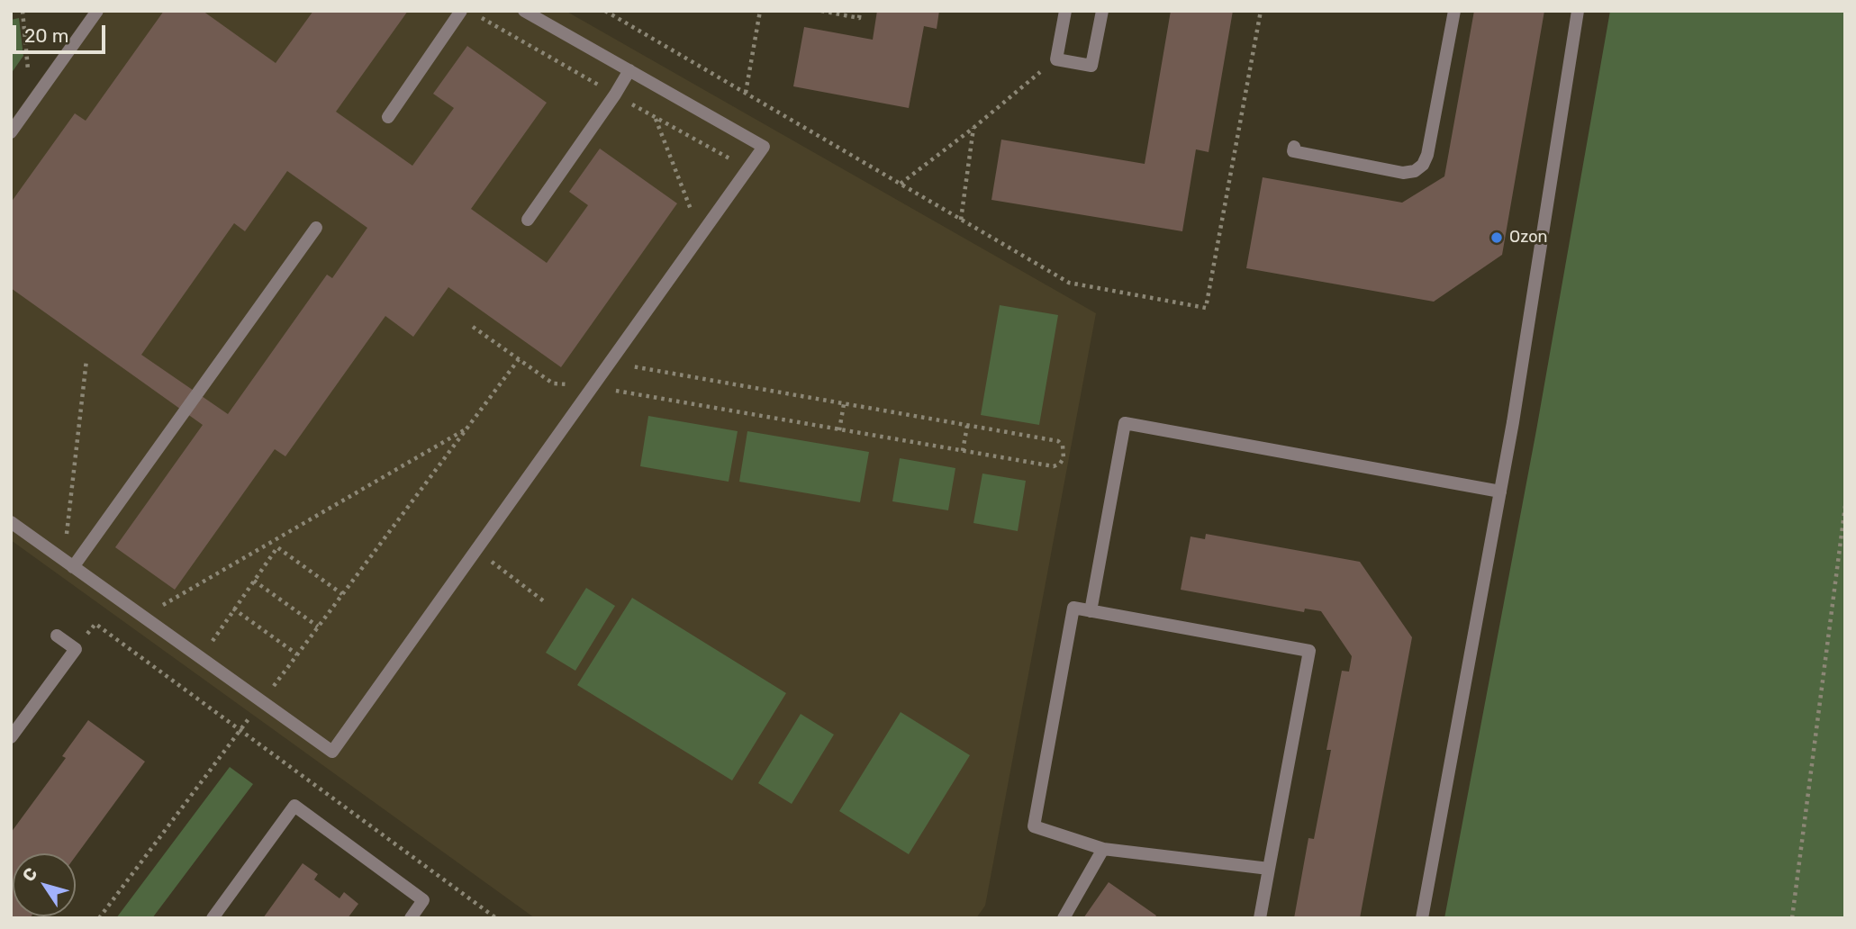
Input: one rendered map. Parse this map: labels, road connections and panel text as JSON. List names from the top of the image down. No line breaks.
{"places":["Ozon"],"scale_bar":"20 m","north":"top left"}
